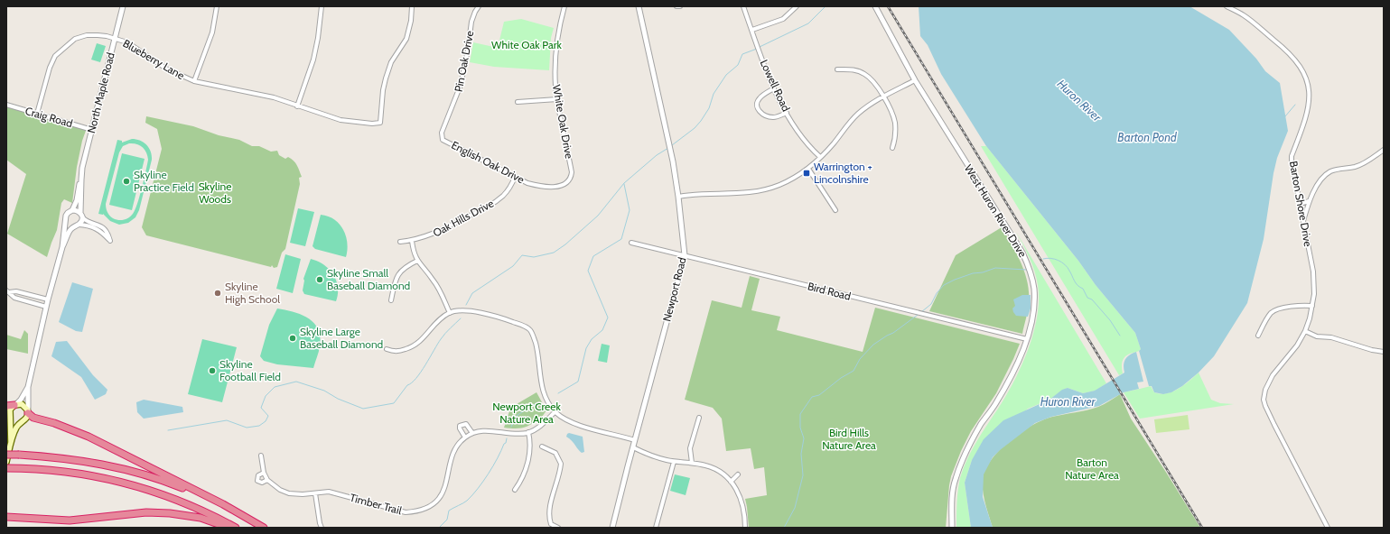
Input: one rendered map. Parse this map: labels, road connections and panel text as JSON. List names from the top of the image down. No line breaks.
{"streets":{"street":["Blueberry Lane","Pin Oak Drive","Lowell Road","North Maple Road","Craig Road","White Oak Drive","English Oak Drive","Barton Shore Drive","West Huron River Drive","Oak Hills Drive","Newport Road","Bird Road","Timber Trail"]},"crossings":[["Blueberry Lane","North Maple Road"],["Blueberry Lane","Craig Road"],["Pin Oak Drive","English Oak Drive"],["North Maple Road","Craig Road"],["White Oak Drive","English Oak Drive"],["English Oak Drive","Oak Hills Drive"],["West Huron River Drive","Bird Road"],["Newport Road","Bird Road"]],"water":["Huron River","Barton Pond"],"parks":["White Oak Park","Skyline Woods","Newport Creek Nature Area","Bird Hills Nature Area","Barton Nature Area"],"places":{"transit":["Warrington + Lincolnshire"],"other":["Skyline Practice Field","Skyline Small Baseball Diamond","Skyline High School","Skyline Large Baseball Diamond","Skyline Football Field"]}}
